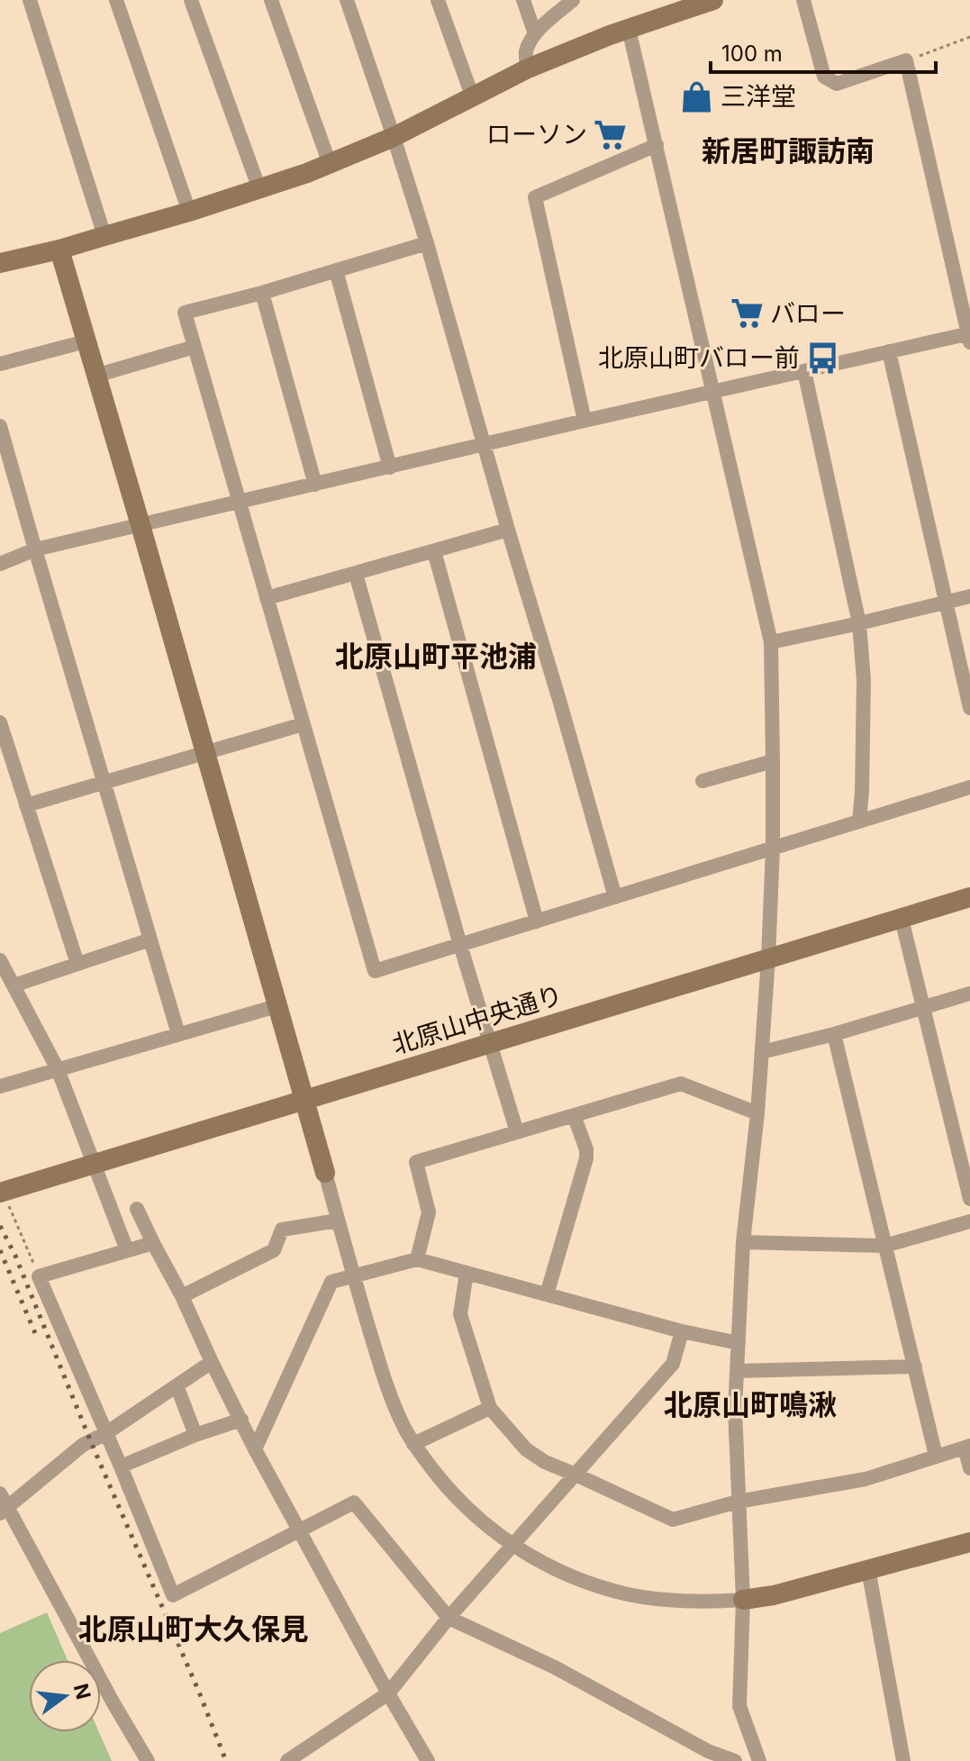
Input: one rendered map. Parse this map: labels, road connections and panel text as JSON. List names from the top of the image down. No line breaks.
{"streets":{"street":["北原山中央通り"]},"districts":["新居町諏訪南","北原山町平池浦","北原山町鳴湫","北原山町大久保見"],"places":{"shop":["三洋堂"],"supermarket":["ローソン","バロー"],"bus stop":["北原山町バロー前"]},"scale_bar":"100 m","north":"right"}
